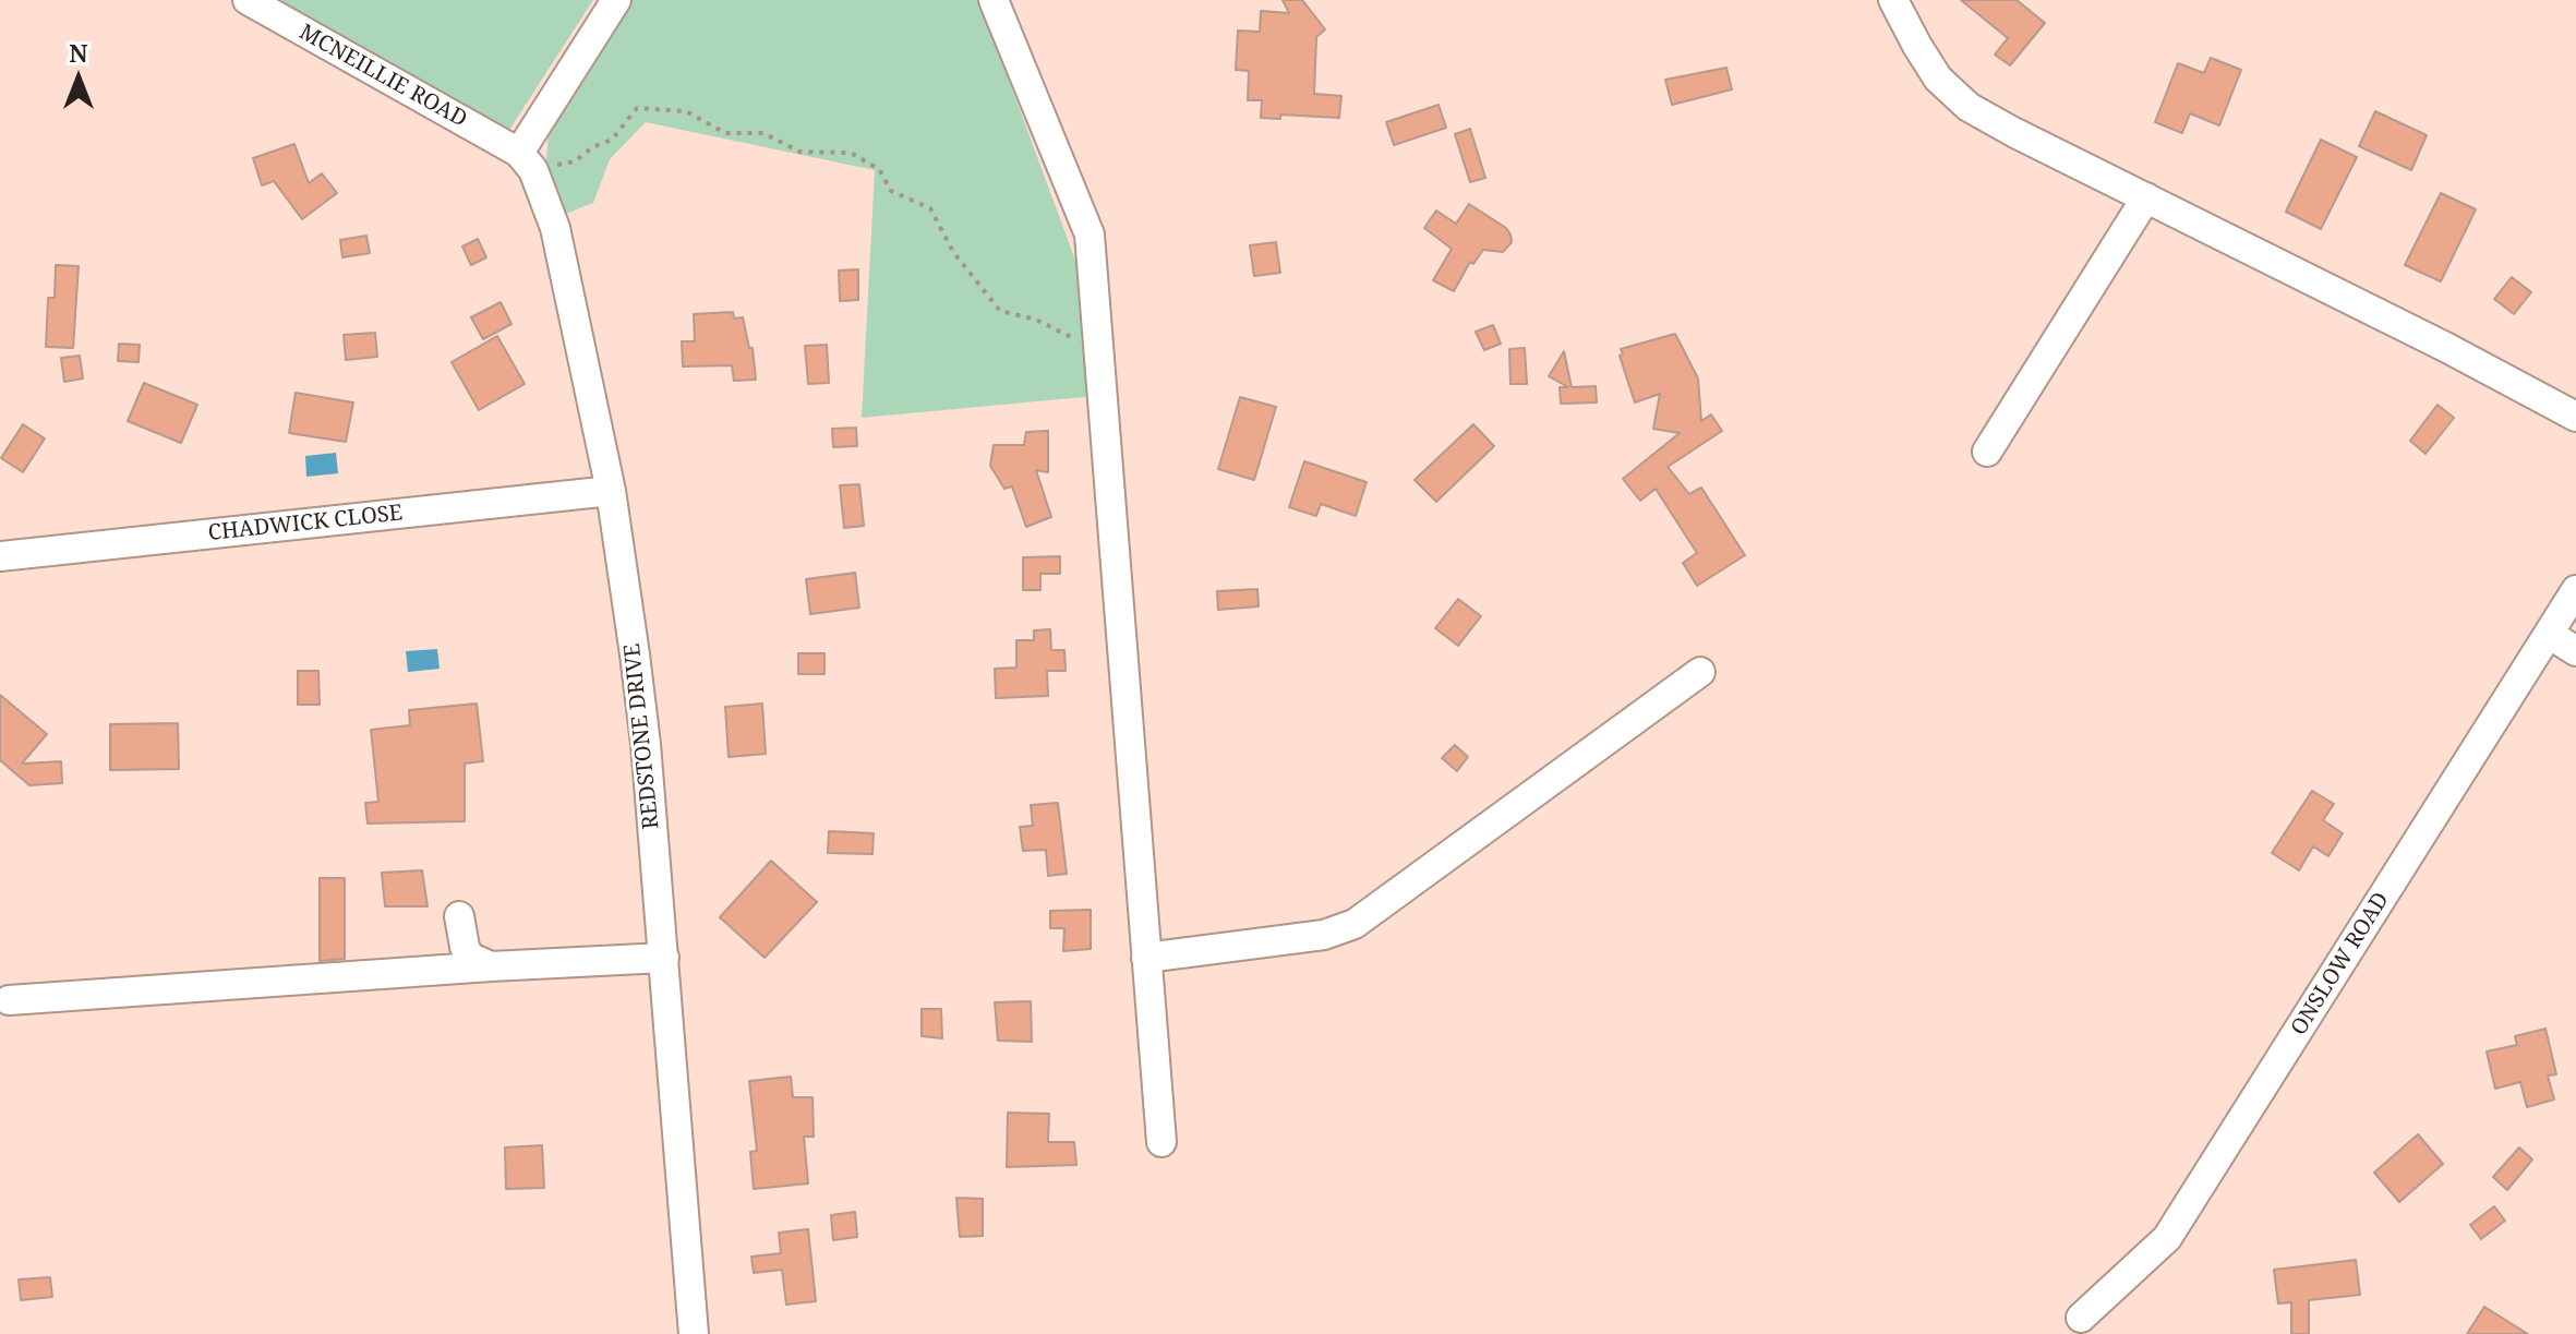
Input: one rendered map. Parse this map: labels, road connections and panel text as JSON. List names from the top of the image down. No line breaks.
{"streets":{"street":["MCNEILLIE ROAD","CHADWICK CLOSE","REDSTONE DRIVE","ONSLOW ROAD"]},"crossings":[["MCNEILLIE ROAD","REDSTONE DRIVE"],["CHADWICK CLOSE","REDSTONE DRIVE"]],"north":"top"}
